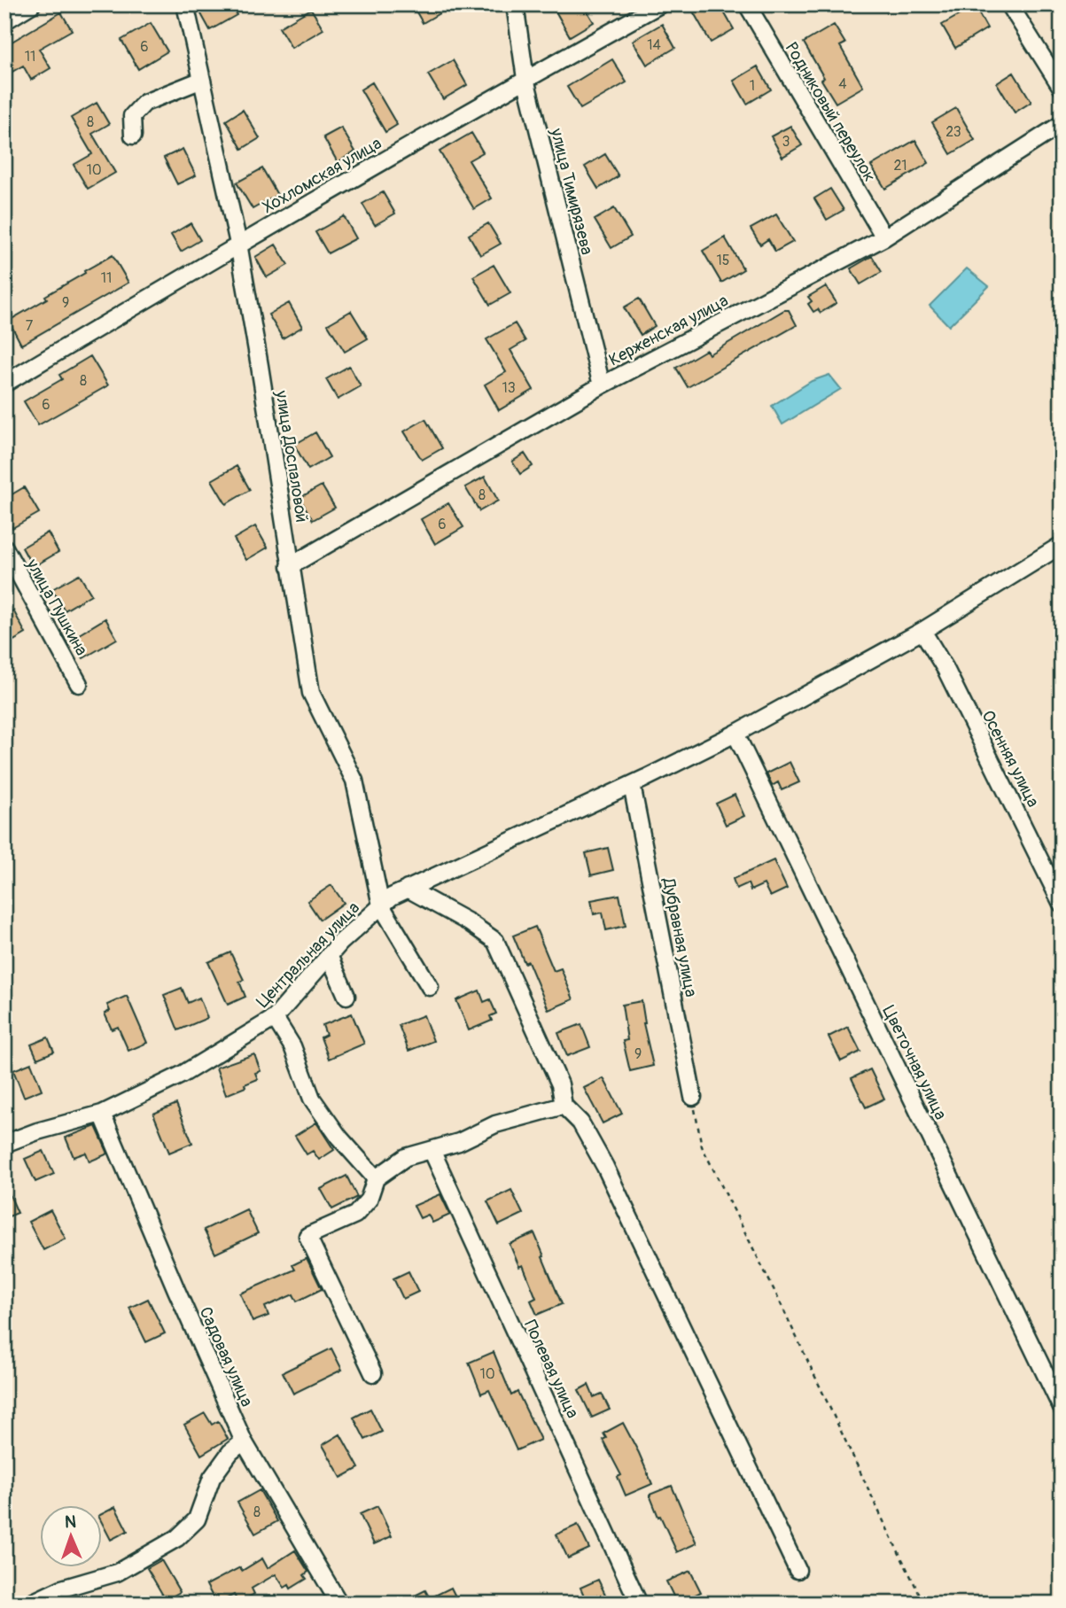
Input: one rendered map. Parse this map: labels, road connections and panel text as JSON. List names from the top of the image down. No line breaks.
{"streets":{"street":["Родниковый переулок","Хохломская улица","улица Тимирязева","Керженская улица","улица Доспаловой","улица Пушкина","Осенняя улица","Дубравная улица","Центральная улица","Цветочная улица","Садовая улица","Полевая улица"]},"crossings":[["Родниковый переулок","Керженская улица"],["Хохломская улица","улица Тимирязева"],["Хохломская улица","улица Доспаловой"],["улица Тимирязева","Керженская улица"],["Керженская улица","улица Доспаловой"],["улица Доспаловой","Центральная улица"],["Осенняя улица","Центральная улица"],["Дубравная улица","Центральная улица"],["Центральная улица","Цветочная улица"],["Центральная улица","Садовая улица"]],"house_numbers":["14","6","11","4","1","8","23","3","21","10","15","11","9","7","8","13","6","8","6","9","10","8"],"north":"top"}
